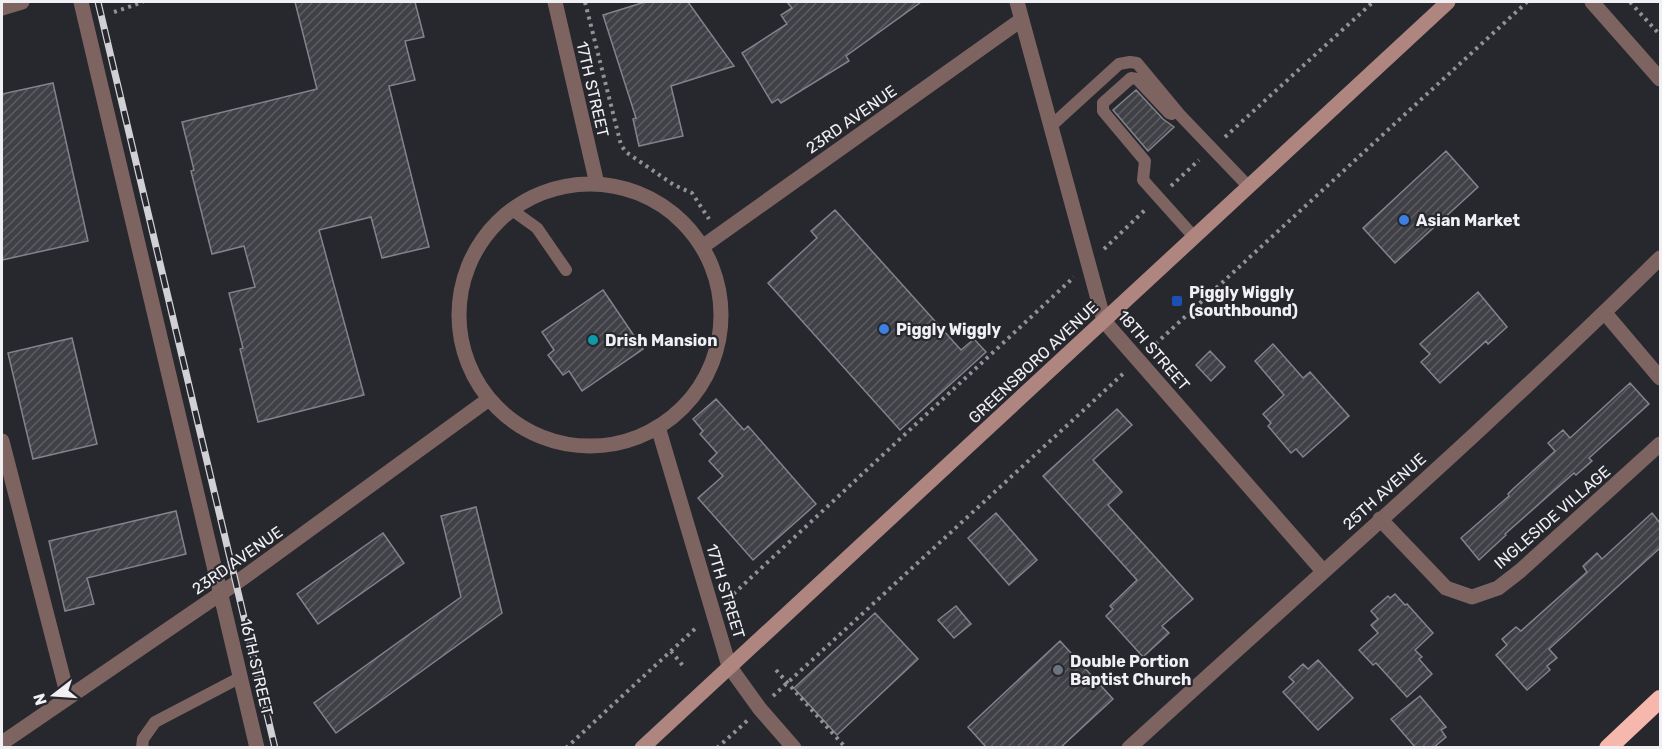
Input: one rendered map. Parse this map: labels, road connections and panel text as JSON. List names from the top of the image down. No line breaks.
{"streets":{"main road":["GREENSBORO AVENUE"],"street":["17TH STREET","23RD AVENUE","18TH STREET","25TH AVENUE","INGLESIDE VILLAGE","16TH STREET"]},"crossings":[["17TH STREET","GREENSBORO AVENUE"],["23RD AVENUE","18TH STREET"],["23RD AVENUE","16TH STREET"],["18TH STREET","GREENSBORO AVENUE"],["18TH STREET","25TH AVENUE"],["25TH AVENUE","INGLESIDE VILLAGE"]],"places":{"other":["Asian Market","Piggly Wiggly","Drish Mansion","Double Portion Baptist Church"],"transit":["Piggly Wiggly (southbound)"]},"north":"left"}
